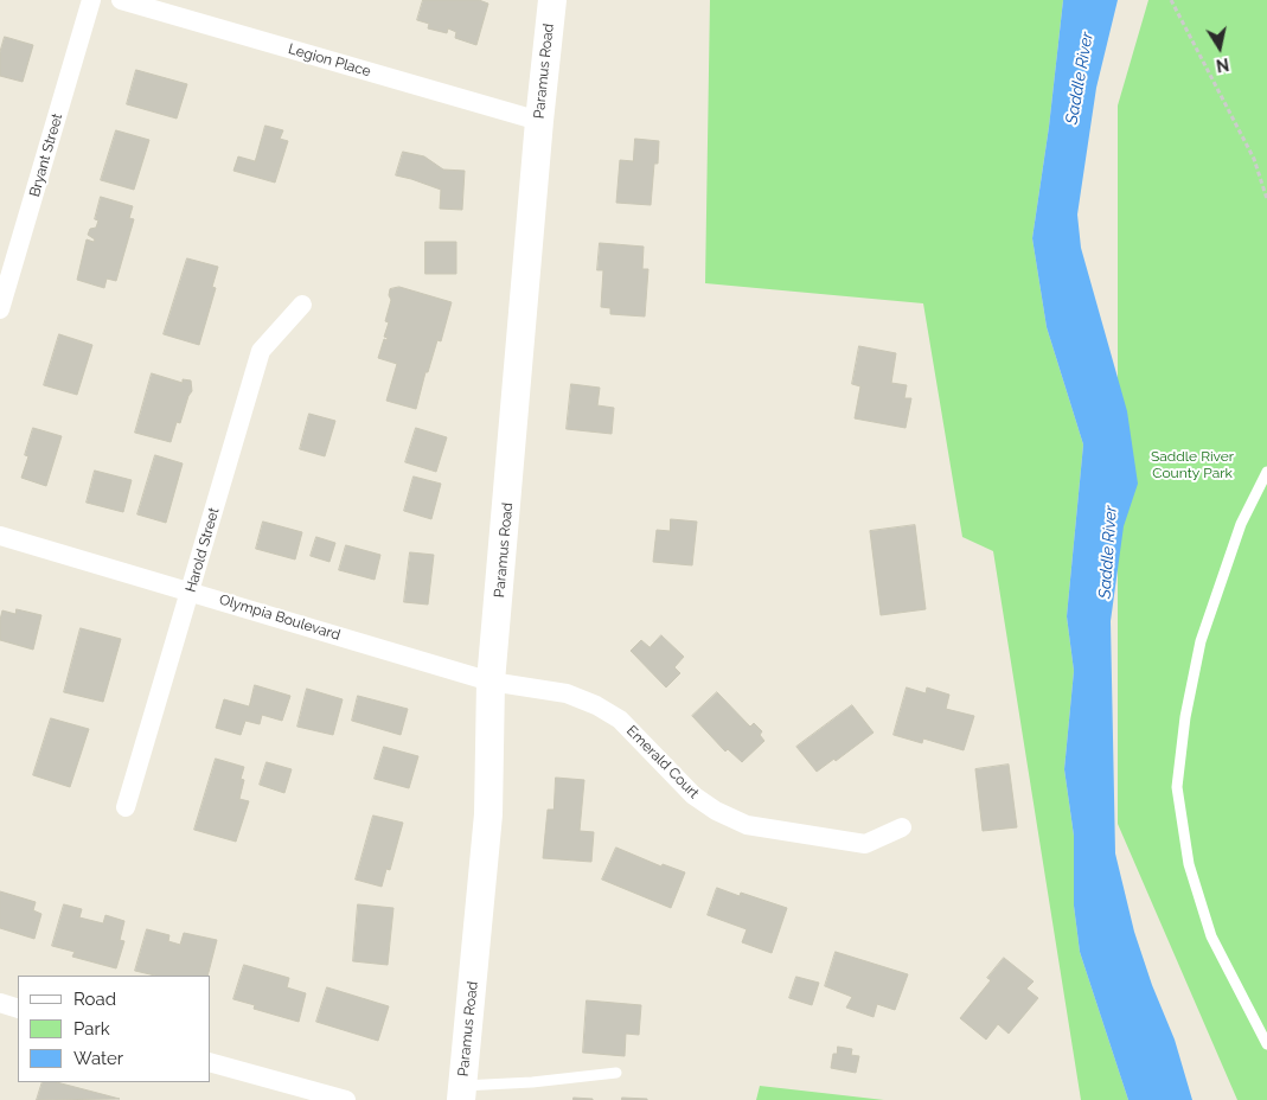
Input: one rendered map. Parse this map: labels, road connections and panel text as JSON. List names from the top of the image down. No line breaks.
{"streets":{"main road":["Paramus Road"],"street":["Legion Place","Bryant Street","Harold Street","Olympia Boulevard","Emerald Court"]},"crossings":[["Legion Place","Paramus Road"],["Paramus Road","Olympia Boulevard"],["Paramus Road","Emerald Court"],["Harold Street","Olympia Boulevard"],["Olympia Boulevard","Emerald Court"]],"water":["Saddle River"],"parks":["Saddle River County Park"],"legend":["Road","Park","Water"],"north":"bottom"}
